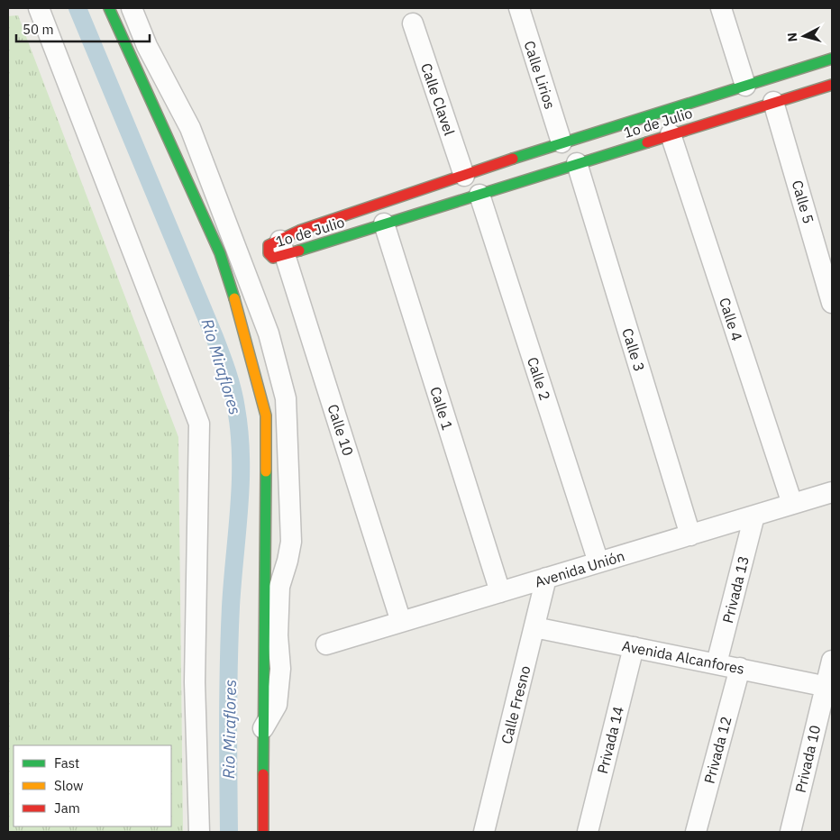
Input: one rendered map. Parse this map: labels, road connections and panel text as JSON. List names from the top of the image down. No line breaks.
{"streets":{"street":["Calle Lirios","Calle Clavel","1o de Julio","Calle 5","Calle 4","Calle 3","Calle 2","Calle 1","Calle 10","Avenida Unión","Privada 13","Avenida Alcanfores","Calle Fresno","Privada 14","Privada 12","Privada 10"]},"crossings":[["Calle Lirios","1o de Julio"],["Calle Clavel","1o de Julio"],["1o de Julio","Calle 5"],["1o de Julio","Calle 4"],["1o de Julio","Calle 3"],["1o de Julio","Calle 2"],["1o de Julio","Calle 1"],["1o de Julio","Calle 10"],["Calle 4","Avenida Unión"],["Calle 3","Avenida Unión"],["Calle 2","Avenida Unión"],["Calle 1","Avenida Unión"],["Calle 10","Avenida Unión"],["Avenida Unión","Privada 13"],["Avenida Unión","Calle Fresno"],["Privada 13","Avenida Alcanfores"],["Avenida Alcanfores","Calle Fresno"],["Avenida Alcanfores","Privada 14"],["Avenida Alcanfores","Privada 12"],["Avenida Alcanfores","Privada 10"]],"water":["Rio Miraflores"],"legend":["Fast","Slow","Jam"],"scale_bar":"50 m","north":"left"}
